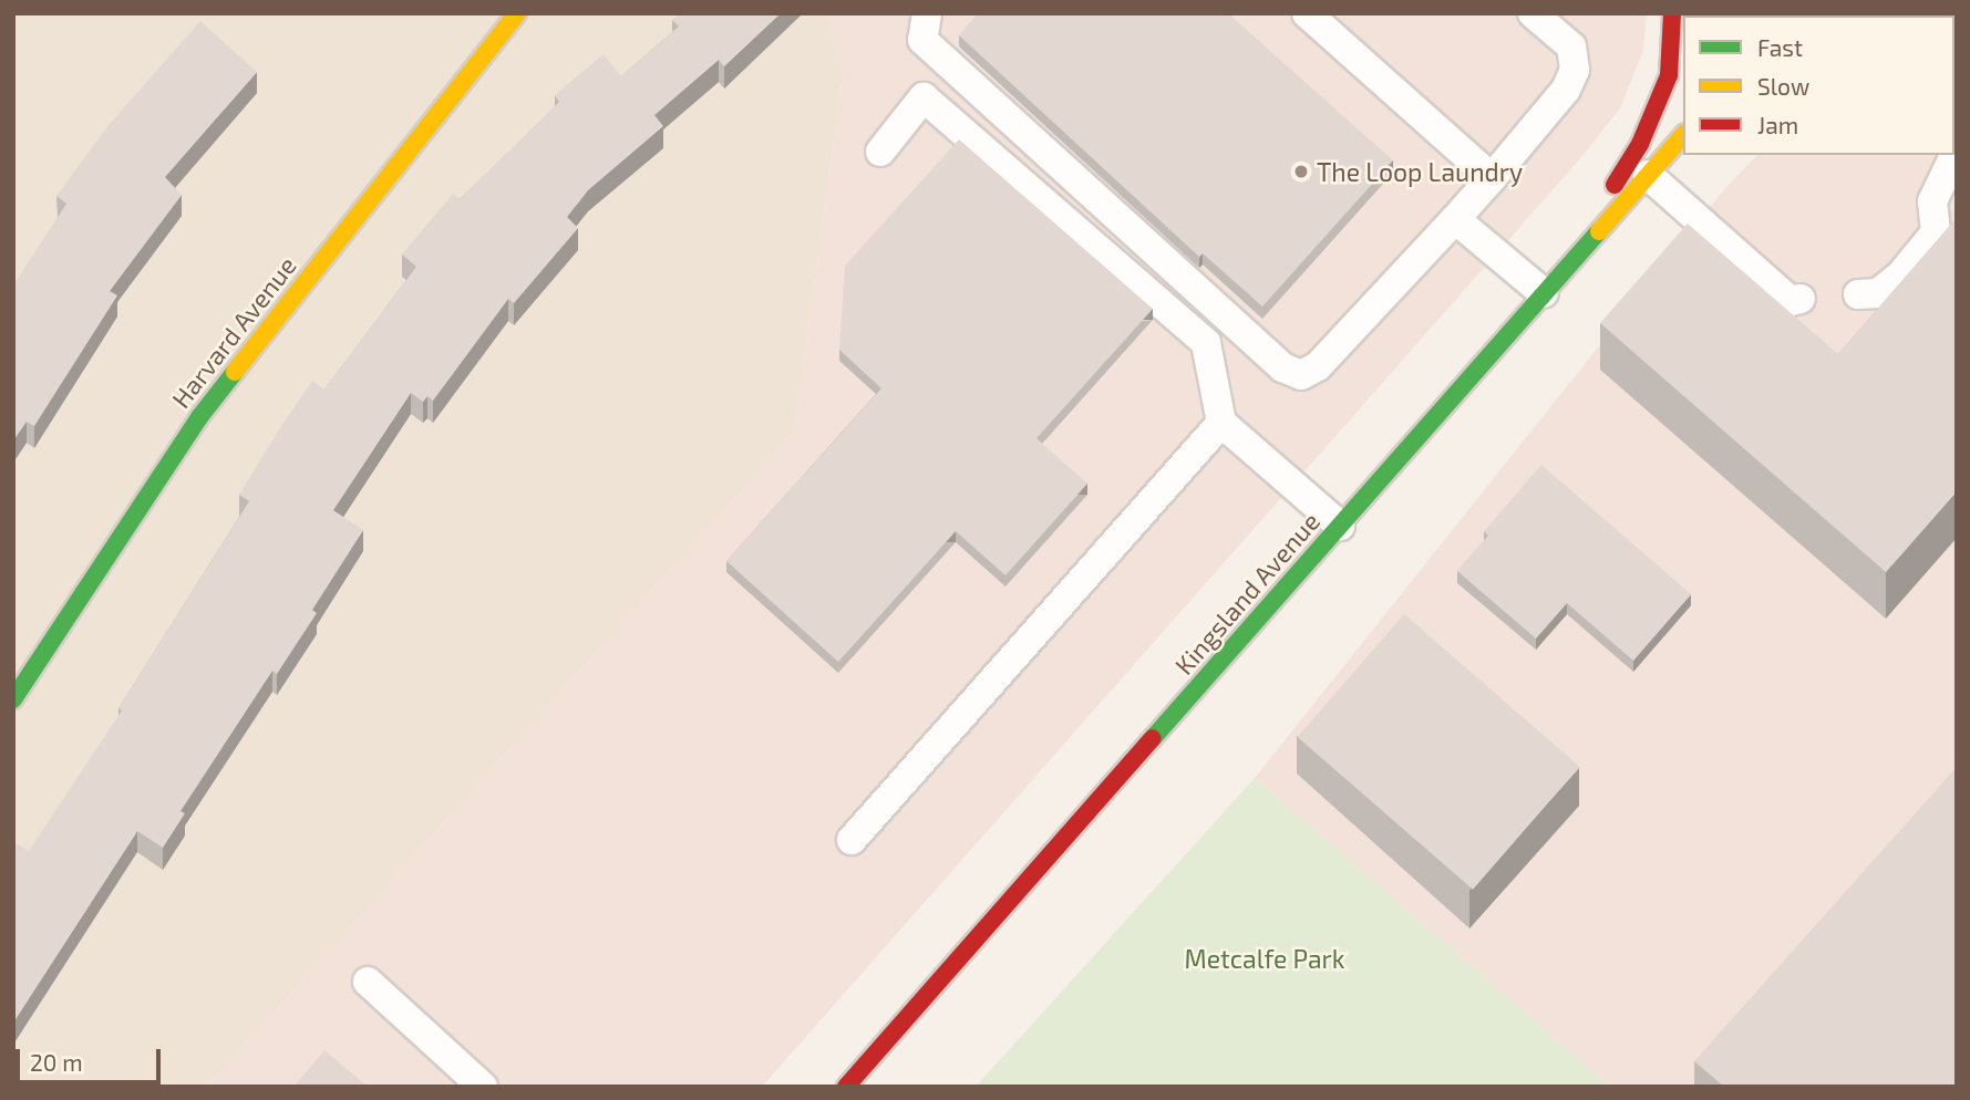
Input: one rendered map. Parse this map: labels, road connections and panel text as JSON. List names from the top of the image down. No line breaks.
{"streets":{"street":["Harvard Avenue","Kingsland Avenue"]},"parks":["Metcalfe Park"],"places":["The Loop Laundry"],"legend":["Fast","Slow","Jam"],"scale_bar":"20 m"}
